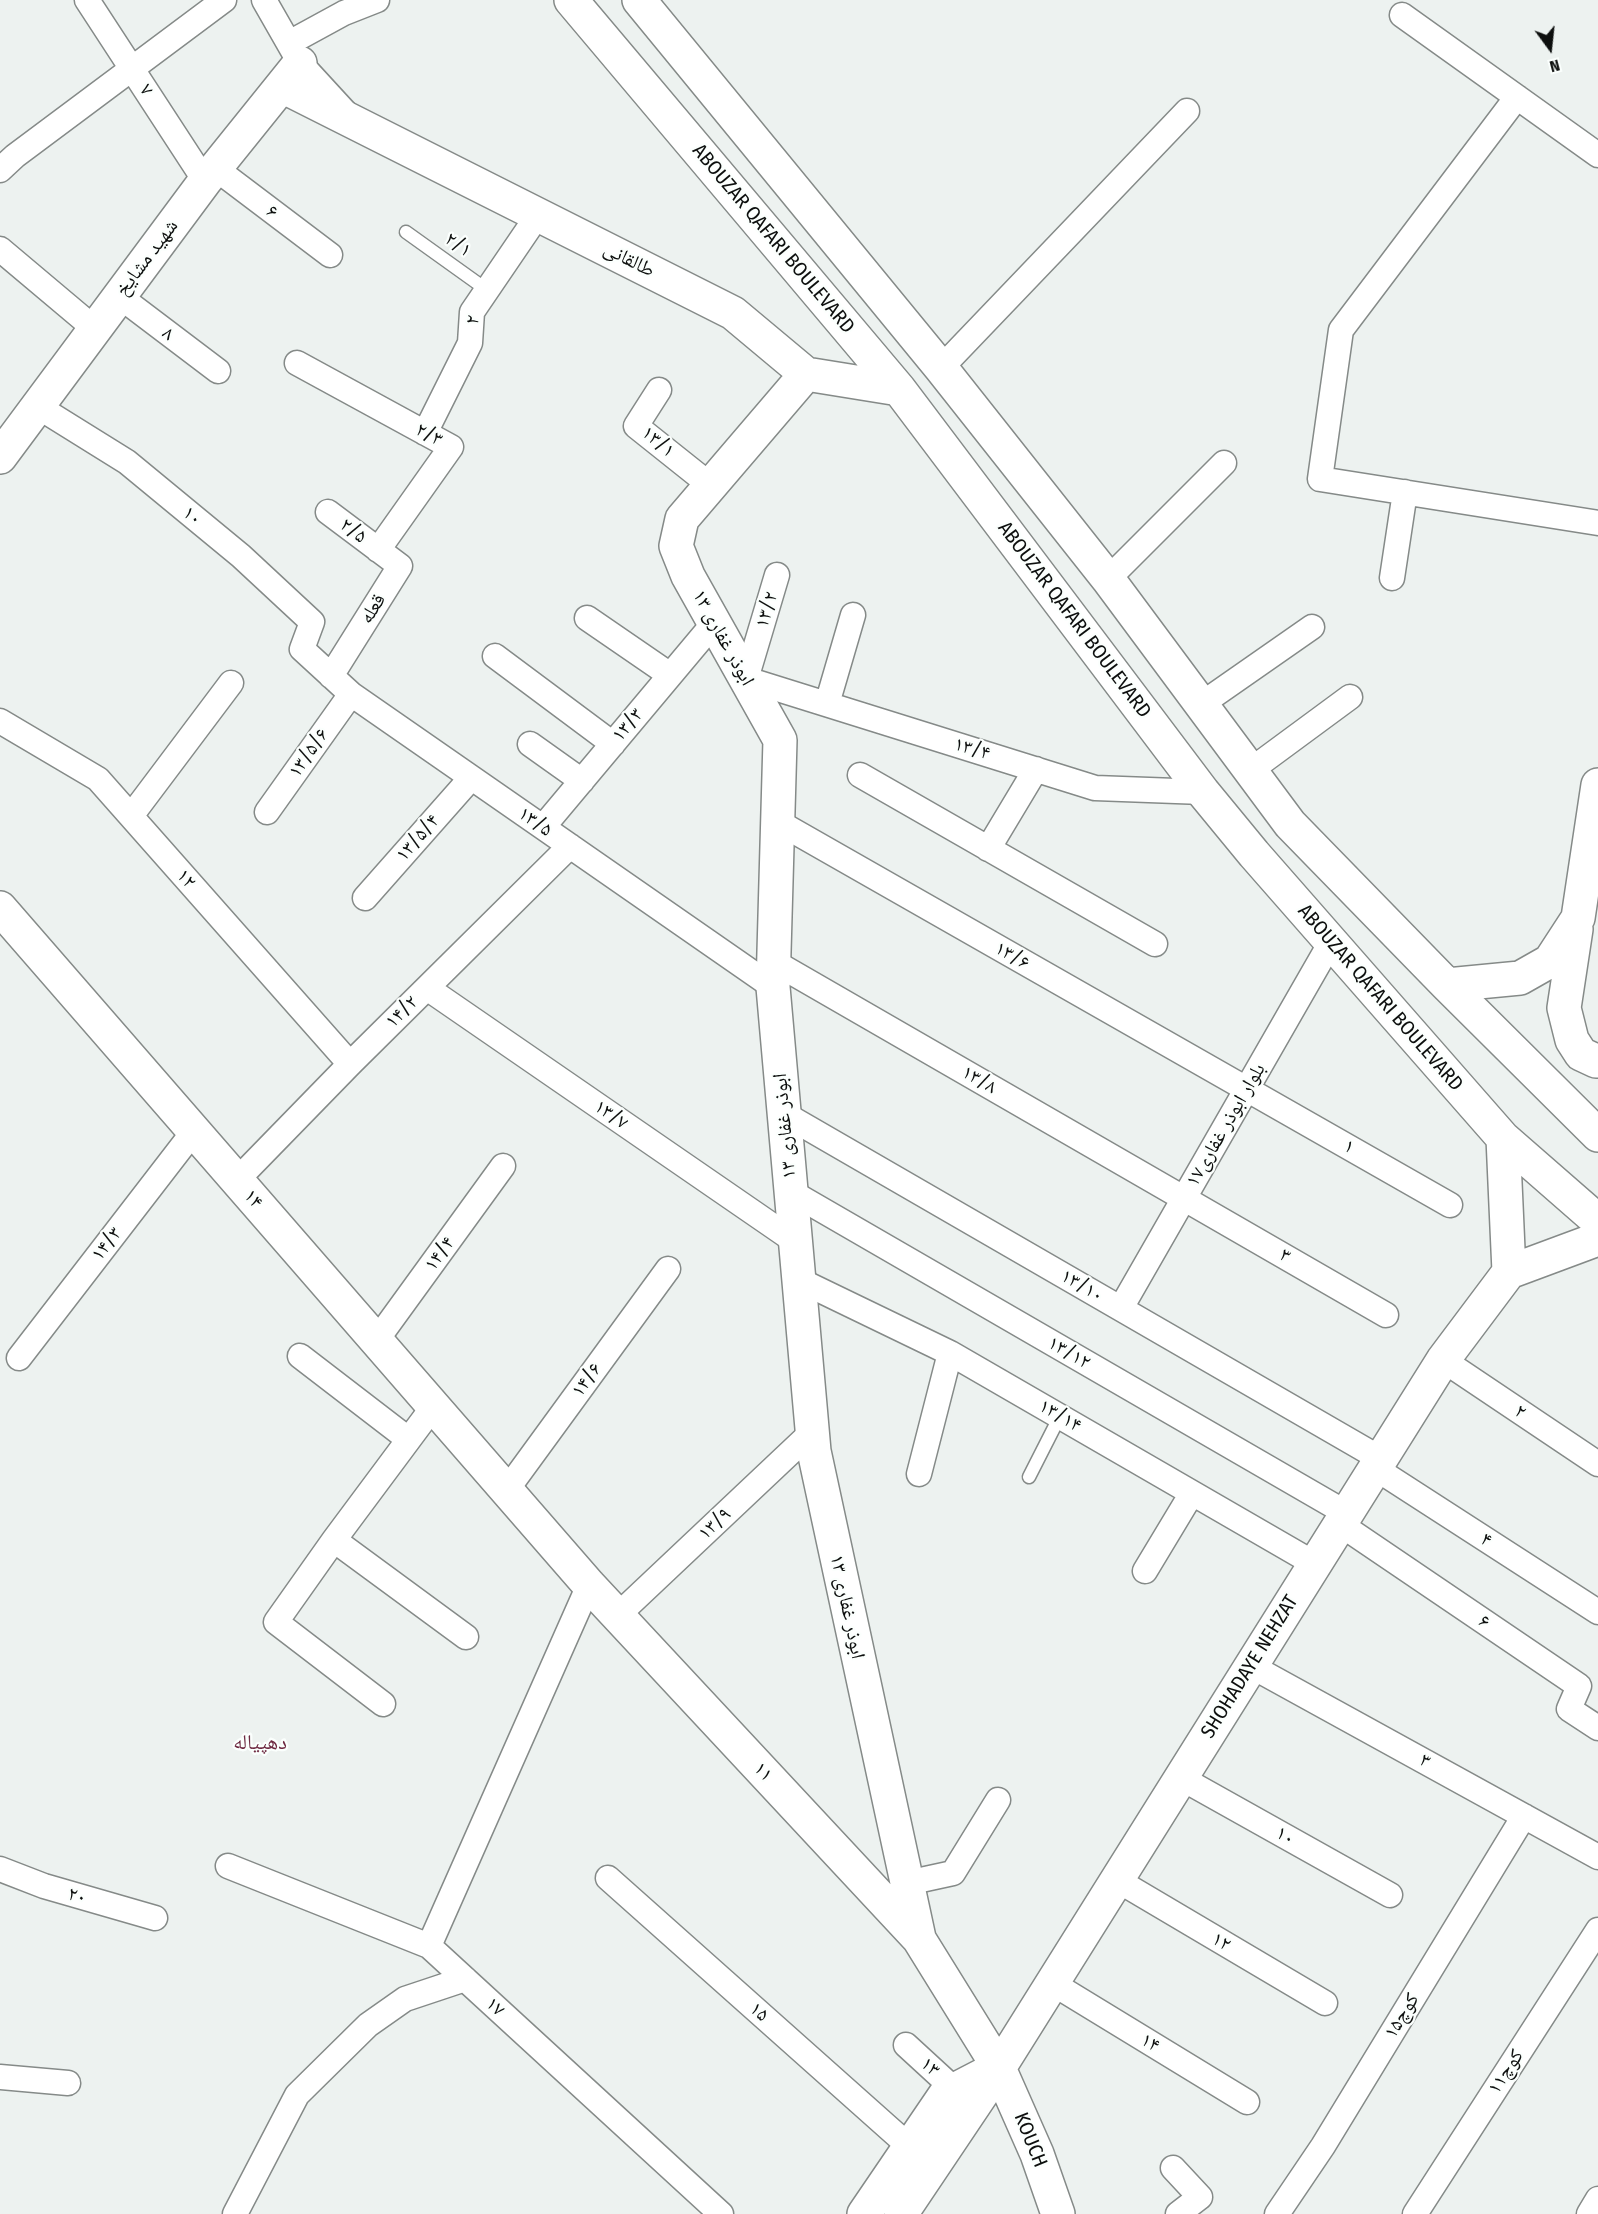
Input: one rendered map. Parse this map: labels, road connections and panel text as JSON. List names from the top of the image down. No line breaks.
{"streets":{"street":["۷","۶","ABOUZAR QAFARI BOULEVARD","شهید مشایخ","طالقانی","۲","۸","۲/۳","۱۳/۱","۱۰","۲/۵","قعله","۱۳/۲","۱۳ ابوذر غفاری","۱۳/۳","۱۳/۴","۱۳/۵/۶","۱۳/۵","۱۳/۵/۴","۱۲","۱۳/۶","۱۴/۲","۱۳/۸","۱۳/۷","بلوار ابوذر غفاری۱۷","۱","۱۴","۱۴/۳","۱۴/۴","۳","۱۳/۱۰","۱۳/۱۲","۱۴/۶","۱۳/۱۴","۱۳/۹","۴","SHOHADAYE NEHZAT","۱۱","۲۰","۱۷","۱۵","۱۵کوچ","۱۳","۱۱کوچ","KOUCH"],"lane":["۲/۱"]},"crossings":[["۷","۶"],["۷","شهید مشایخ"],["۶","شهید مشایخ"],["۶","۱۳/۱۲"],["۶","SHOHADAYE NEHZAT"],["ABOUZAR QAFARI BOULEVARD","۱۳/۴"],["ABOUZAR QAFARI BOULEVARD","بلوار ابوذر غفاری۱۷"],["۲/۱","۲"],["شهید مشایخ","طالقانی"],["شهید مشایخ","۸"],["شهید مشایخ","۱۰"],["طالقانی","۲"],["طالقانی","۱۳ ابوذر غفاری"],["۲","۲/۳"],["۲","SHOHADAYE NEHZAT"],["۲/۳","۲/۵"],["۲/۳","قعله"],["۱۳/۱","۱۳ ابوذر غفاری"],["۱۰","۱۳/۵"],["۱۰","SHOHADAYE NEHZAT"],["۲/۵","قعله"],["قعله","۱۳/۵"],["۱۳/۲","۱۳ ابوذر غفاری"],["۱۳/۲","۱۳/۴"],["۱۳ ابوذر غفاری","۱۳/۳"],["۱۳ ابوذر غفاری","۱۳/۴"],["۱۳ ابوذر غفاری","۱۳/۵"],["۱۳ ابوذر غفاری","۱۳/۶"],["۱۳ ابوذر غفاری","۱۳/۸"],["۱۳ ابوذر غفاری","۱۳/۷"],["۱۳ ابوذر غفاری","۱۳/۱۰"],["۱۳ ابوذر غفاری","۱۳/۱۲"],["۱۳ ابوذر غفاری","۱۳/۱۴"],["۱۳ ابوذر غفاری","۱۳/۹"],["۱۳ ابوذر غفاری","۱۱"],["۱۳/۳","۱۳/۵"],["۱۳/۵/۶","۱۳/۵"],["۱۳/۵","۱۳/۵/۴"],["۱۳/۵","۱۴/۲"],["۱۳/۵","۱۳/۸"],["۱۲","۱۴/۲"],["۱۲","SHOHADAYE NEHZAT"],["۱۳/۶","بلوار ابوذر غفاری۱۷"],["۱۳/۶","۱"],["۱۴/۲","۱۳/۷"],["۱۴/۲","۱۴"],["۱۳/۸","بلوار ابوذر غفاری۱۷"],["۱۳/۸","۳"],["بلوار ابوذر غفاری۱۷","۱"],["بلوار ابوذر غفاری۱۷","۳"],["بلوار ابوذر غفاری۱۷","۱۳/۱۰"],["۱۴","۱۴/۳"],["۱۴","۱۴/۴"],["۱۴","۱۴/۶"],["۱۴","SHOHADAYE NEHZAT"],["۱۴","۱۱"],["۳","SHOHADAYE NEHZAT"],["۳","۱۵کوچ"],["۱۳/۱۰","۴"],["۱۳/۱۰","SHOHADAYE NEHZAT"],["۱۳/۱۲","SHOHADAYE NEHZAT"],["۱۴/۶","۱۱"],["۱۳/۱۴","SHOHADAYE NEHZAT"],["۱۳/۹","۱۱"],["۴","SHOHADAYE NEHZAT"],["SHOHADAYE NEHZAT","۱۱"],["SHOHADAYE NEHZAT","KOUCH"],["۱۱","KOUCH"]],"districts":["دهپیاله"],"north":"bottom"}
